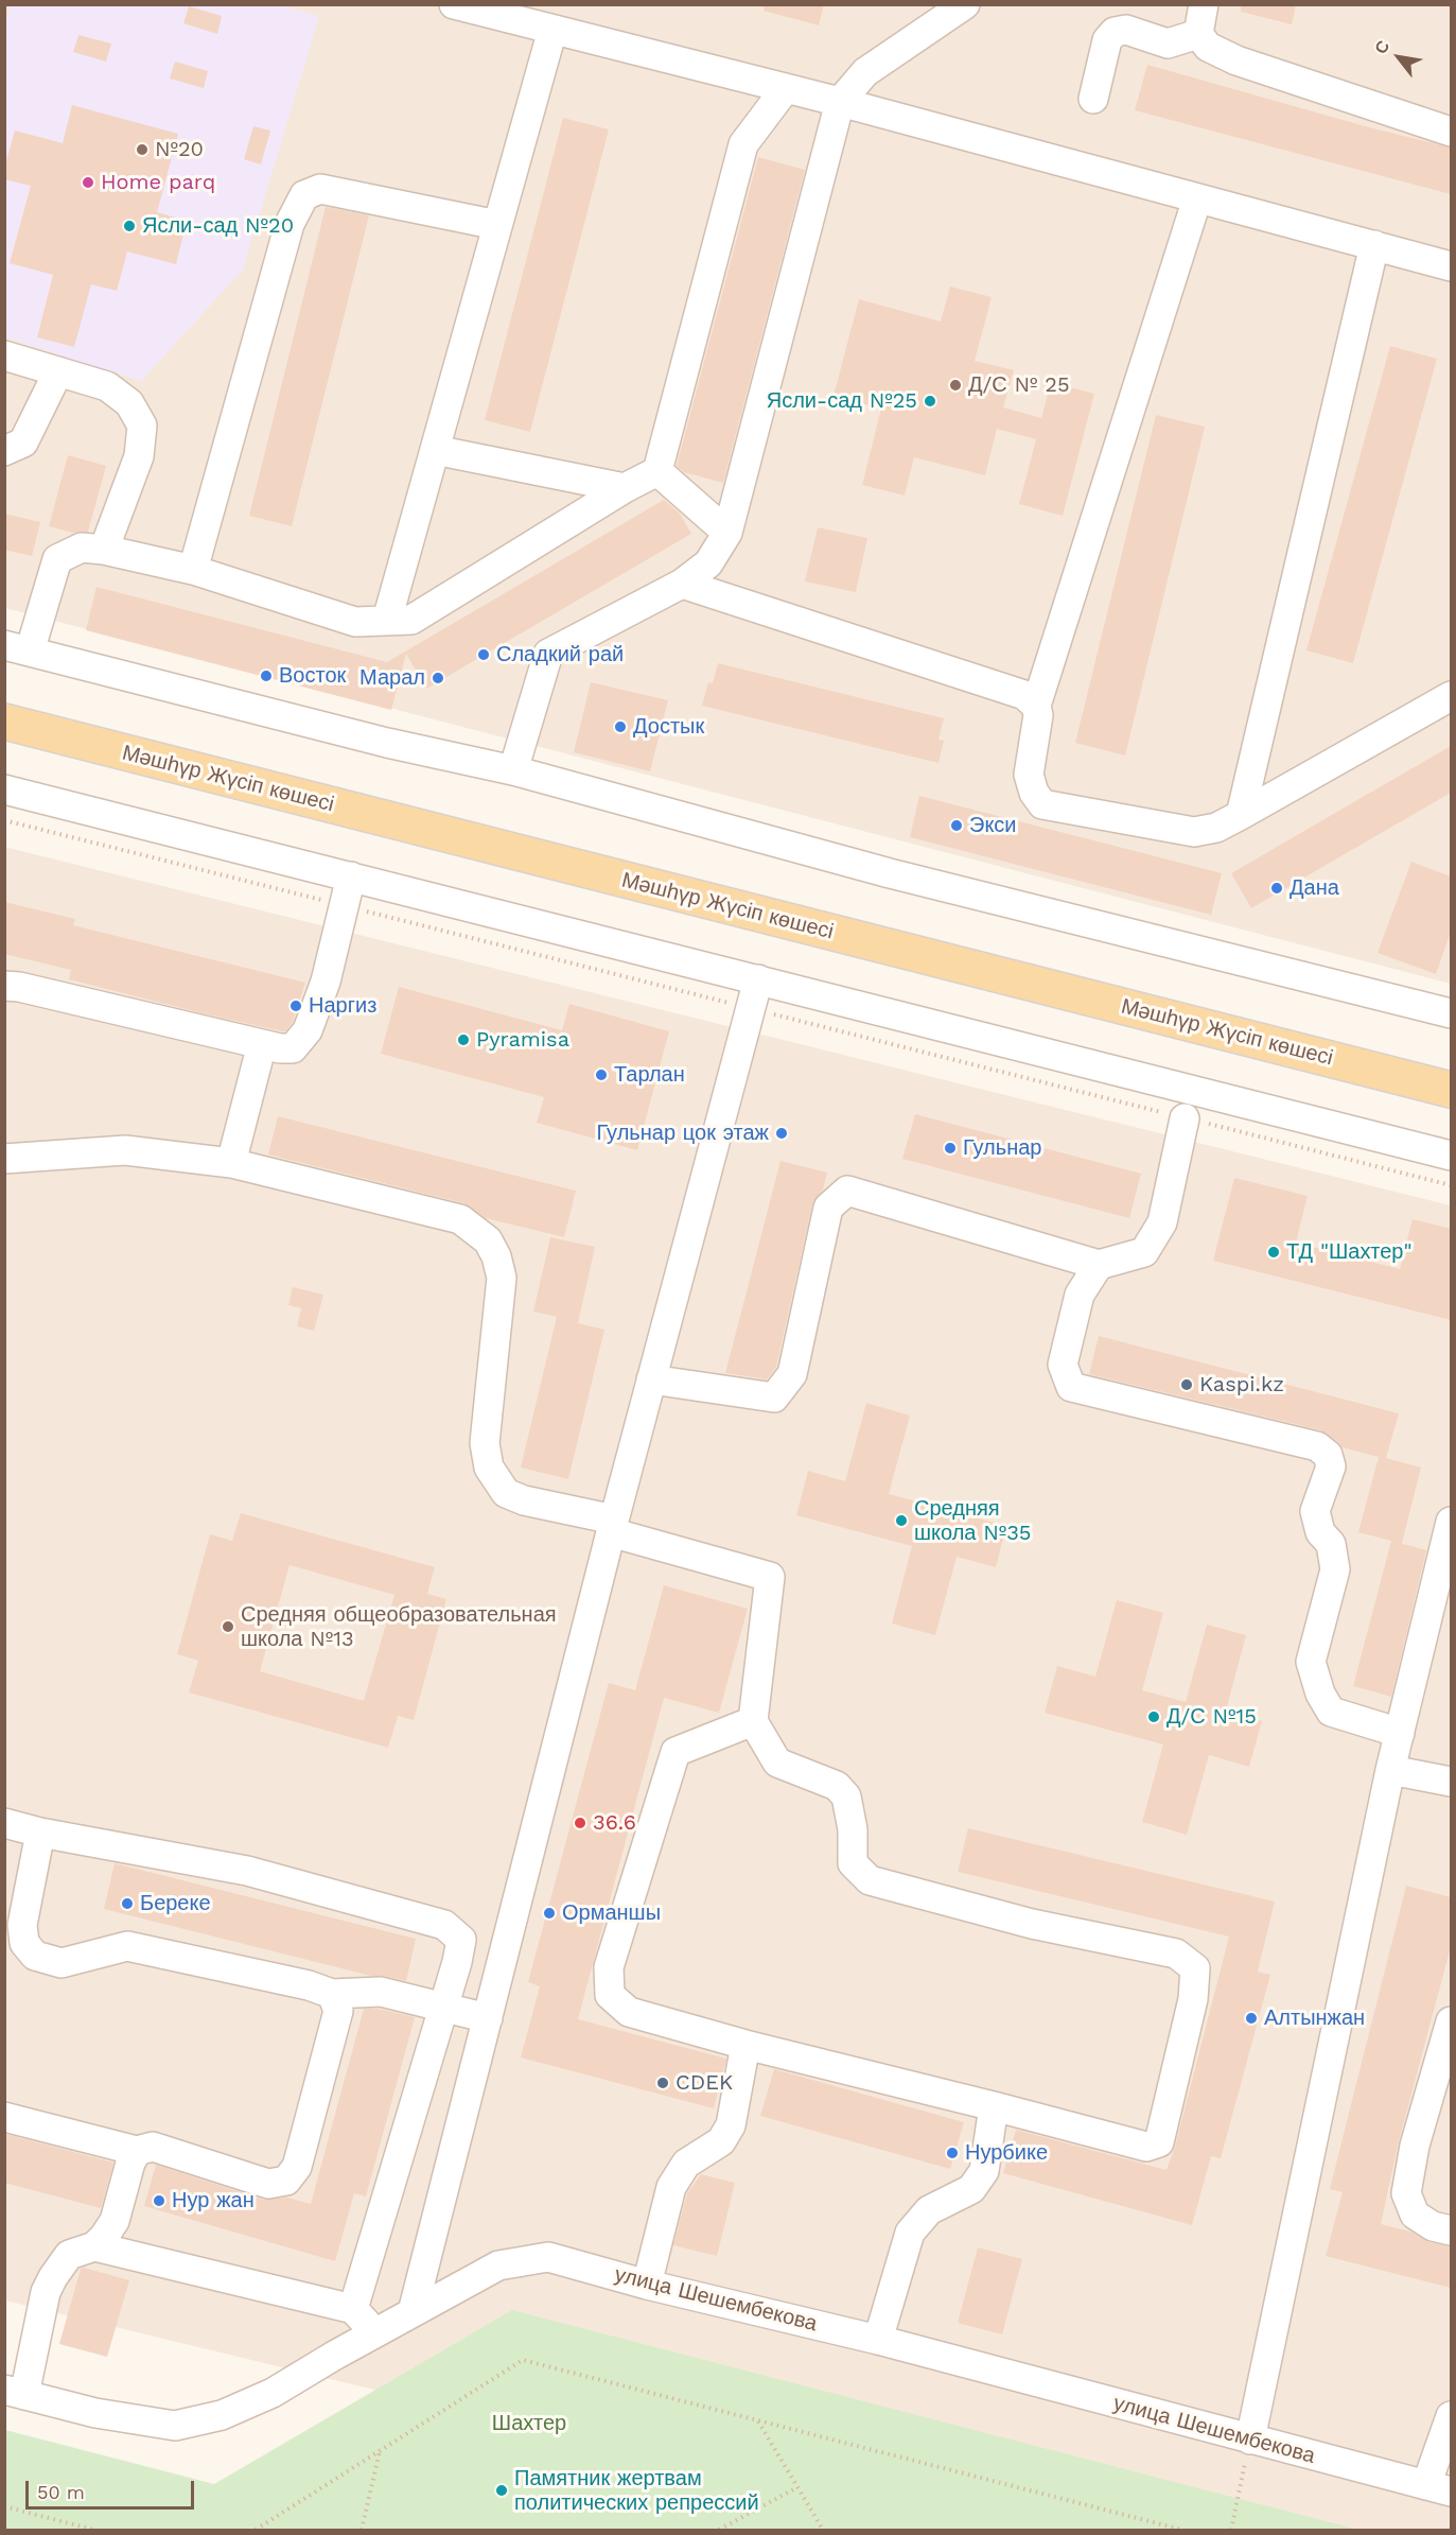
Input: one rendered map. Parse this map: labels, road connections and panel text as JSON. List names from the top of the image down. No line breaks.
{"streets":{"main road":["Мәшһүр Жүсіп көшесі"],"street":["улица Шешембекова"]},"parks":["Шахтер"],"places":["№20","Home parq","Ясли-сад №20","Д/С № 25","Ясли-сад №25","Сладкий рай","Восток","Марал","Достык","Экси","Дана","Наргиз","Pyramisa","Тарлан","Гульнар цок этаж","Гульнар","ТД \"Шахтер\"","Kaspi.kz","Средняя школа №35","Средняя общеобразовательная школа №13","Д/С №15","36.6","Береке","Орманшы","Алтынжан","CDEK","Нурбике","Нур жан","Памятник жертвам политических репрессий"],"scale_bar":"50 m","north":"top left"}
